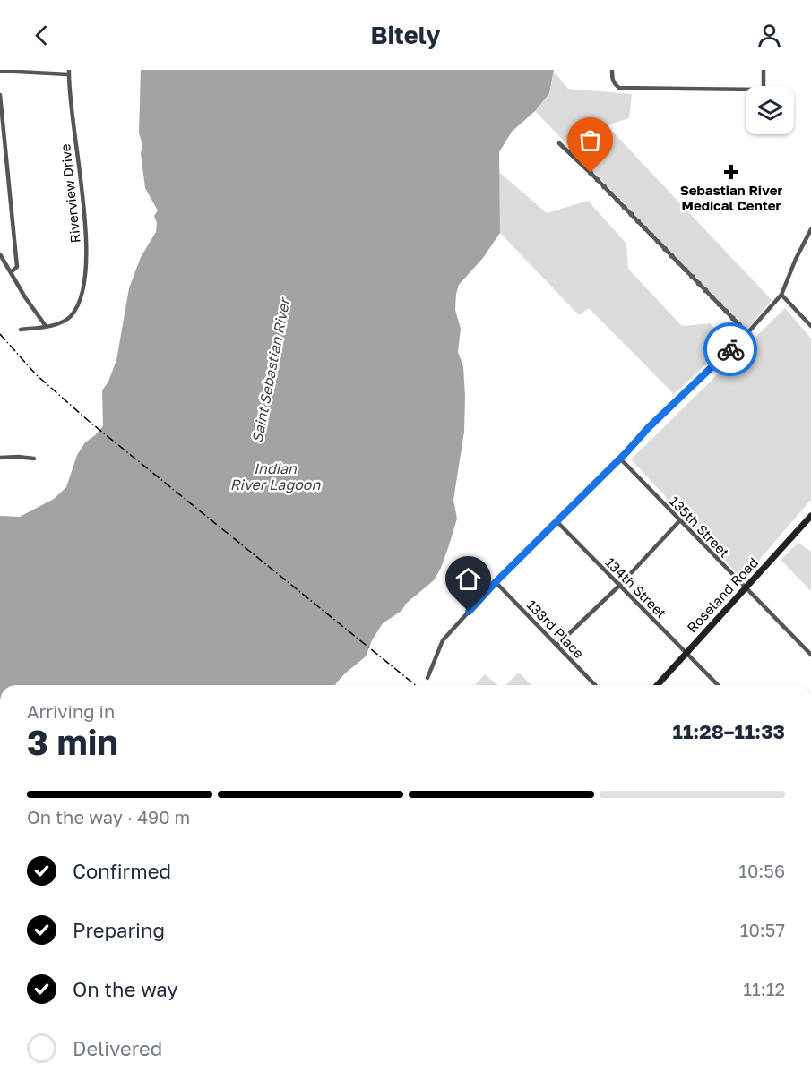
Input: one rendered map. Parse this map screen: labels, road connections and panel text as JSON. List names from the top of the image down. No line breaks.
{"streets":{"main road":["Roseland Road"],"street":["Riverview Drive","135th Street","134th Street","133rd Place"]},"crossings":[["135th Street","Roseland Road"],["134th Street","Roseland Road"]],"water":["Saint Sebastian River","Indian River Lagoon"],"places":{"health":["Sebastian River Medical Center"]},"page":{"header":"Bitely","heading":["3 min","Arriving in","11:28–11:33"],"bar":"On the way · 490 m","list":[["Confirmed","10:56"],["Preparing","10:57"],["On the way","11:12"],"Delivered"]}}
